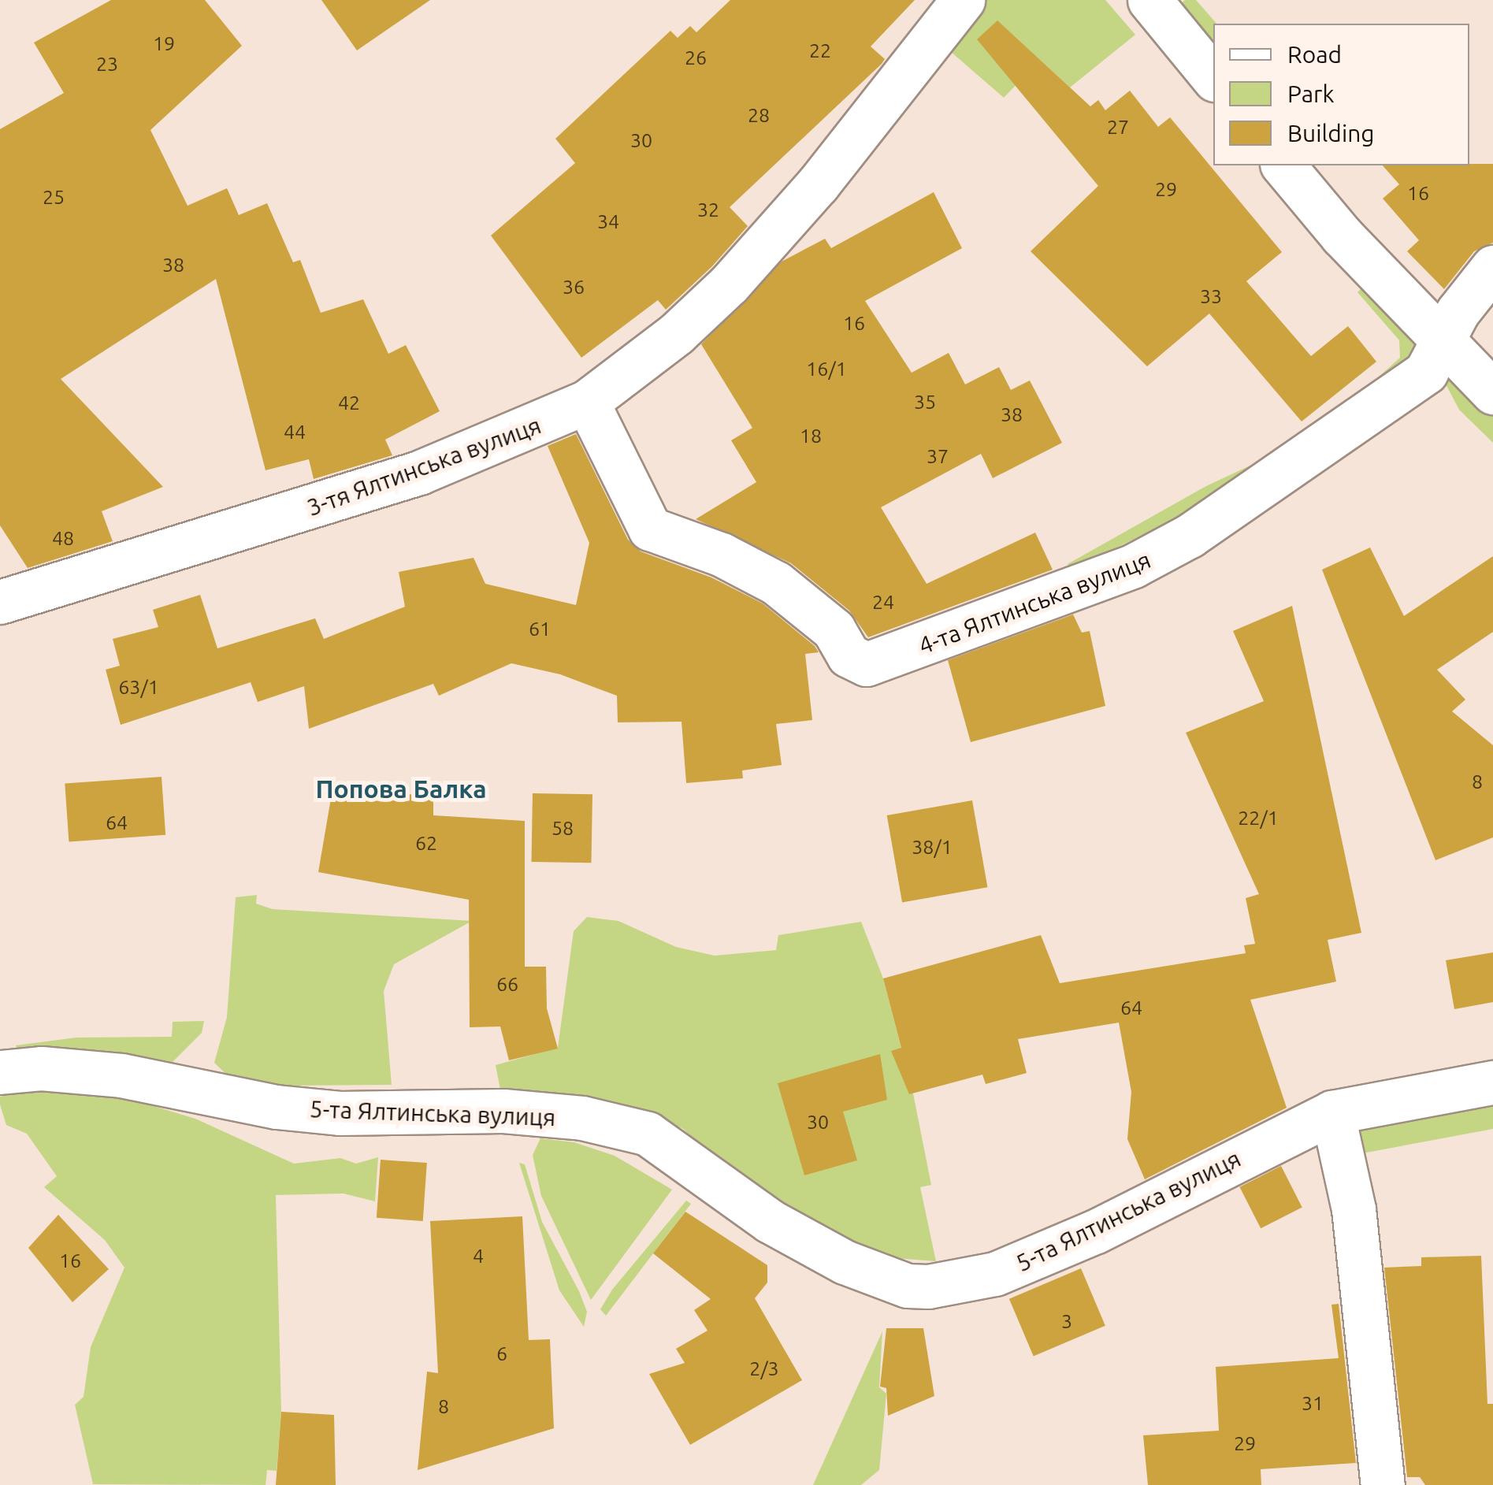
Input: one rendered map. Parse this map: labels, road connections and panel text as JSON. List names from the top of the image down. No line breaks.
{"streets":{"street":["3-тя Ялтинська вулиця","4-та Ялтинська вулиця","5-та Ялтинська вулиця"]},"crossings":[["3-тя Ялтинська вулиця","4-та Ялтинська вулиця"]],"districts":["Попова Балка"],"house_numbers":["19","22","26","23","28","27","30","29","16","25","32","34","38","36","33","16","16/1","35","42","38","44","18","37","48","24","61","63/1","8","22/1","64","58","62","38/1","66","64","30","4","16","3","6","2/3","31","8","29"],"legend":["Road","Park","Building"]}
